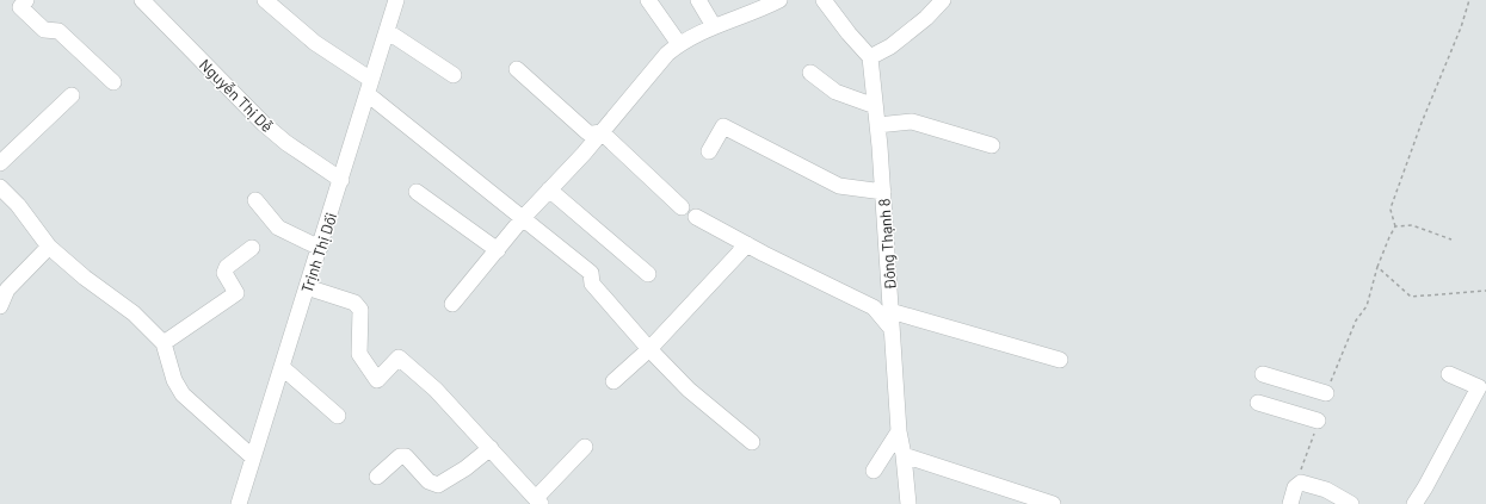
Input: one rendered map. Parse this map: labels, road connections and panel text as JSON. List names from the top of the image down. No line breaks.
{"streets":{"street":["Nguyễn Thị Dễ","Đông Thạnh 8","Trịnh Thị Dối"]},"crossings":[["Nguyễn Thị Dễ","Trịnh Thị Dối"]]}
